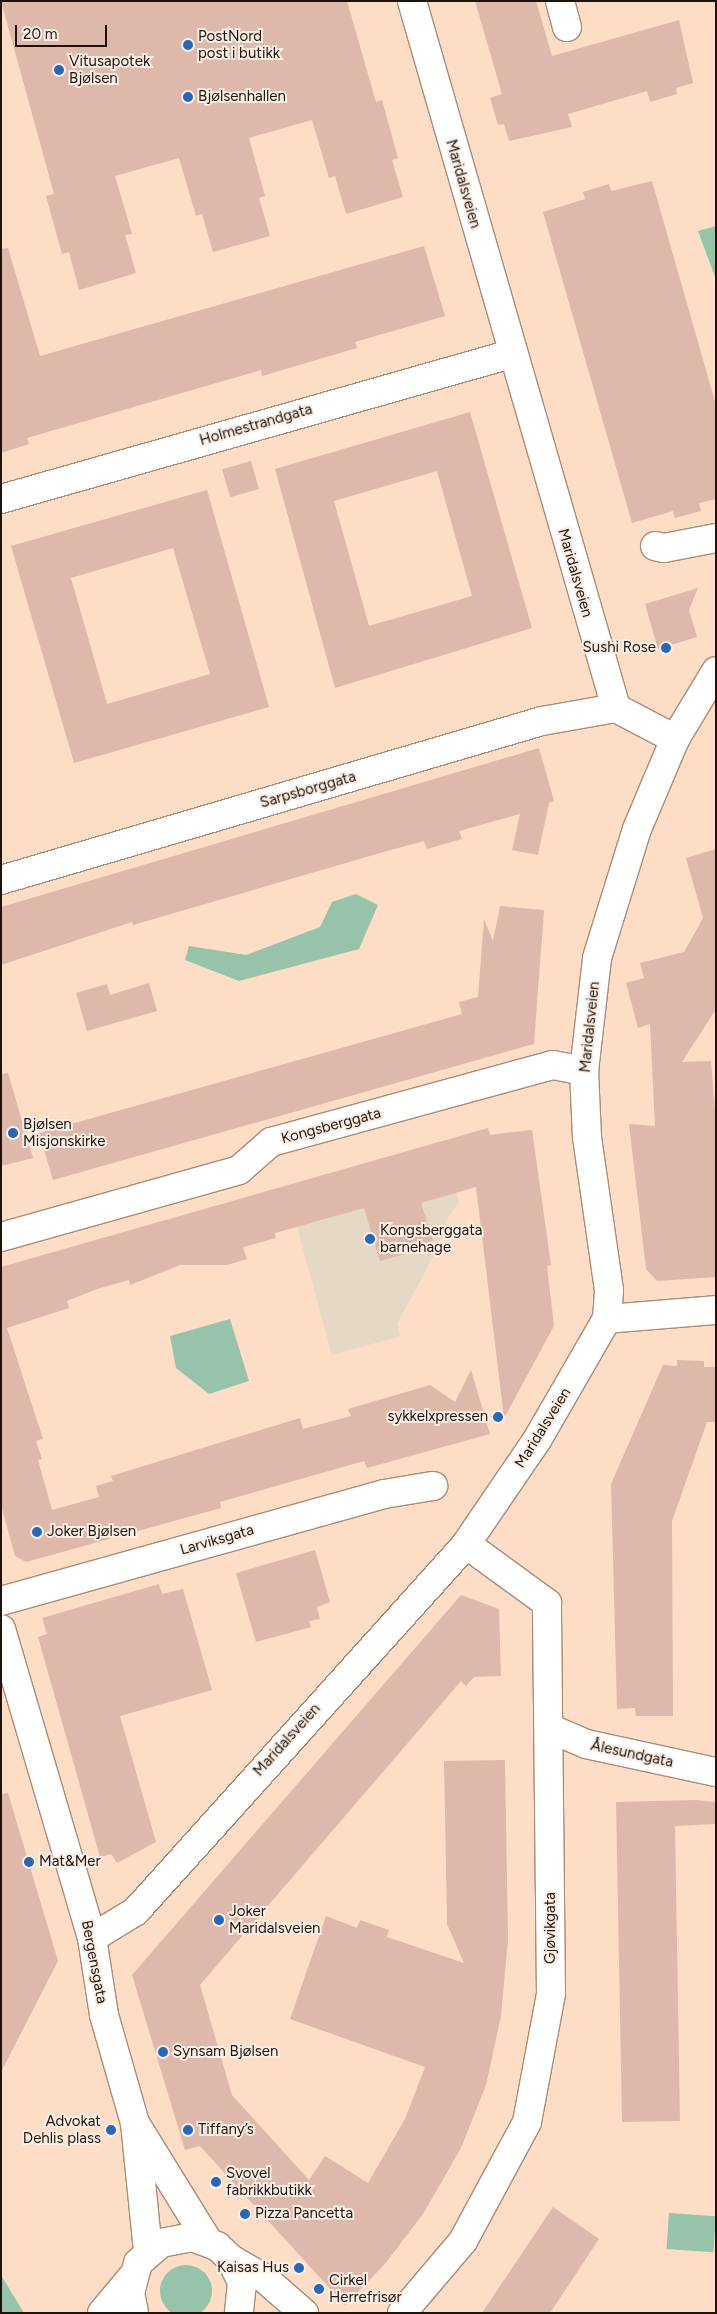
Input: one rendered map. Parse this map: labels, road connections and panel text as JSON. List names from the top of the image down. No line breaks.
{"streets":{"street":["Maridalsveien","Holmestrandgata","Sarpsborggata","Kongsberggata","Larviksgata","Ålesundgata","Gjøvikgata","Bergensgata"]},"crossings":[["Maridalsveien","Holmestrandgata"],["Maridalsveien","Sarpsborggata"],["Maridalsveien","Kongsberggata"],["Maridalsveien","Gjøvikgata"],["Maridalsveien","Bergensgata"],["Ålesundgata","Gjøvikgata"]],"places":["PostNord post i butikk","Vitusapotek Bjølsen","Bjølsenhallen","Sushi Rose","Bjølsen Misjonskirke","Kongsberggata barnehage","sykkelxpressen","Joker Bjølsen","Mat&Mer","Joker Maridalsveien","Synsam Bjølsen","Advokat Dehlis plass","Tiffany’s","Svovel fabrikkbutikk","Pizza Pancetta","Kaisas Hus","Cirkel Herrefrisør"],"scale_bar":"20 m"}
